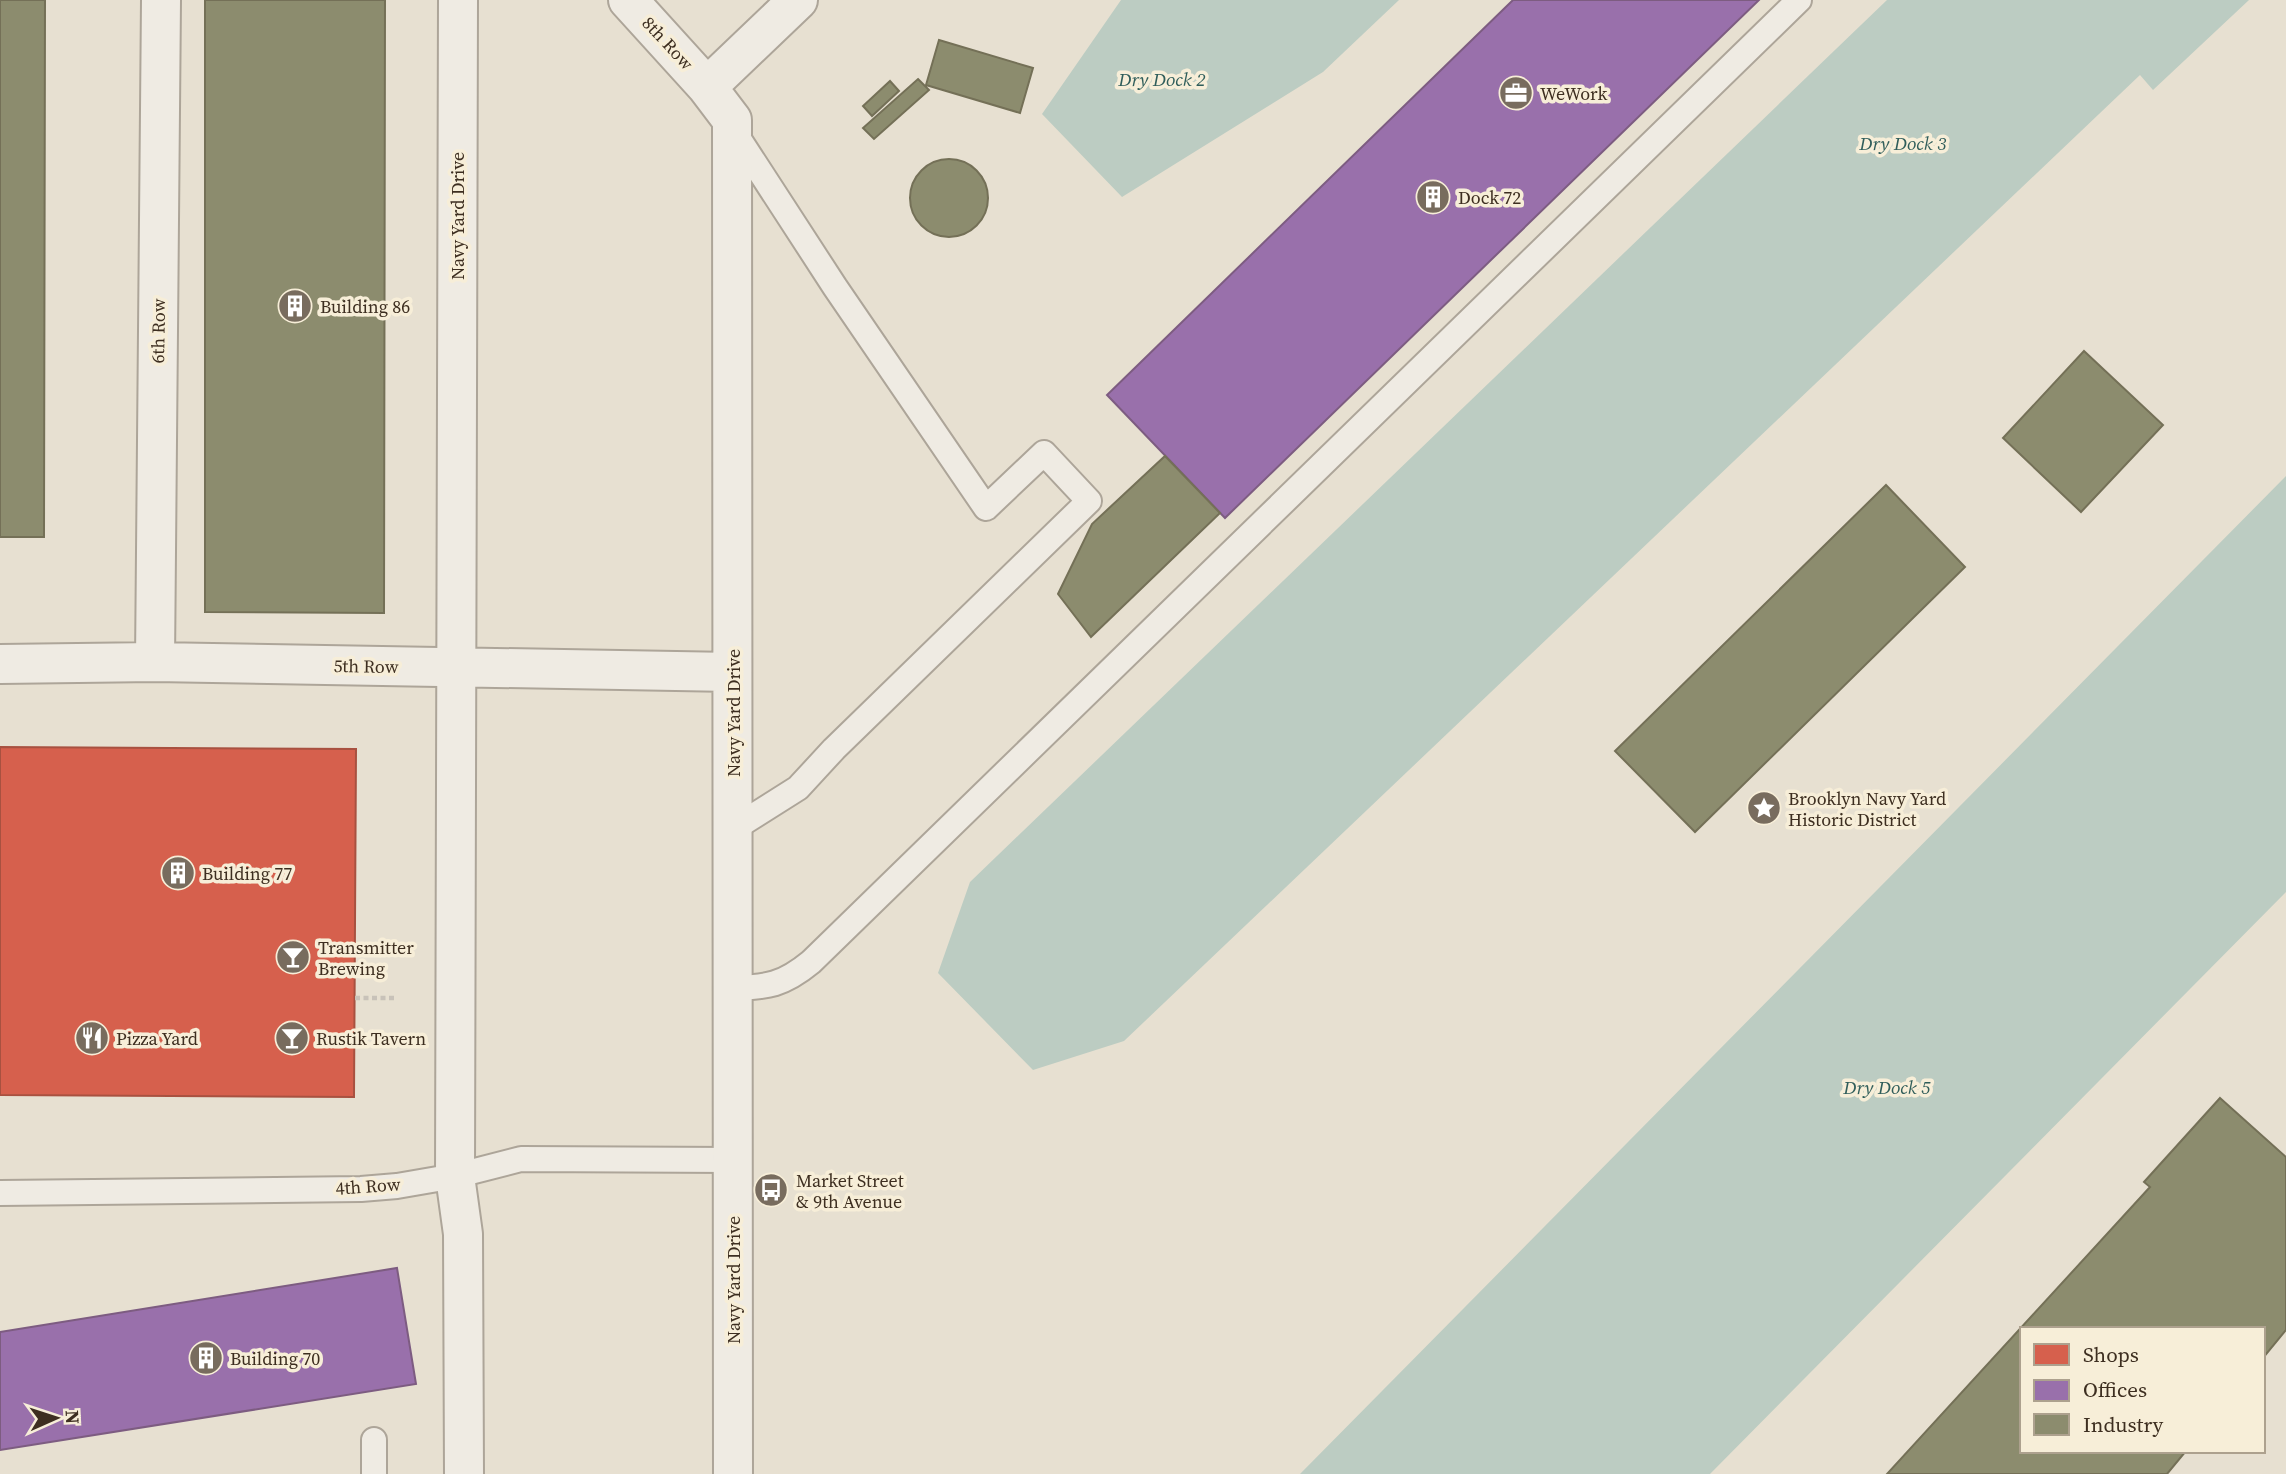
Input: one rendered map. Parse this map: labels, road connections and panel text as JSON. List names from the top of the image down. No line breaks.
{"streets":{"street":["8th Row","Navy Yard Drive","6th Row","5th Row"],"lane":["4th Row"]},"crossings":[["8th Row","Navy Yard Drive"],["Navy Yard Drive","5th Row"],["Navy Yard Drive","4th Row"],["6th Row","5th Row"]],"water":["Dry Dock 2","Dry Dock 3","Dry Dock 5"],"places":{"office":["WeWork"],"building":["Dock 72","Building 86","Building 77","Building 70"],"place":["Brooklyn Navy Yard Historic District"],"bar":["Transmitter Brewing","Rustik Tavern"],"restaurant":["Pizza Yard"],"bus stop":["Market Street & 9th Avenue"]},"legend":["Shops","Offices","Industry"],"north":"right"}
